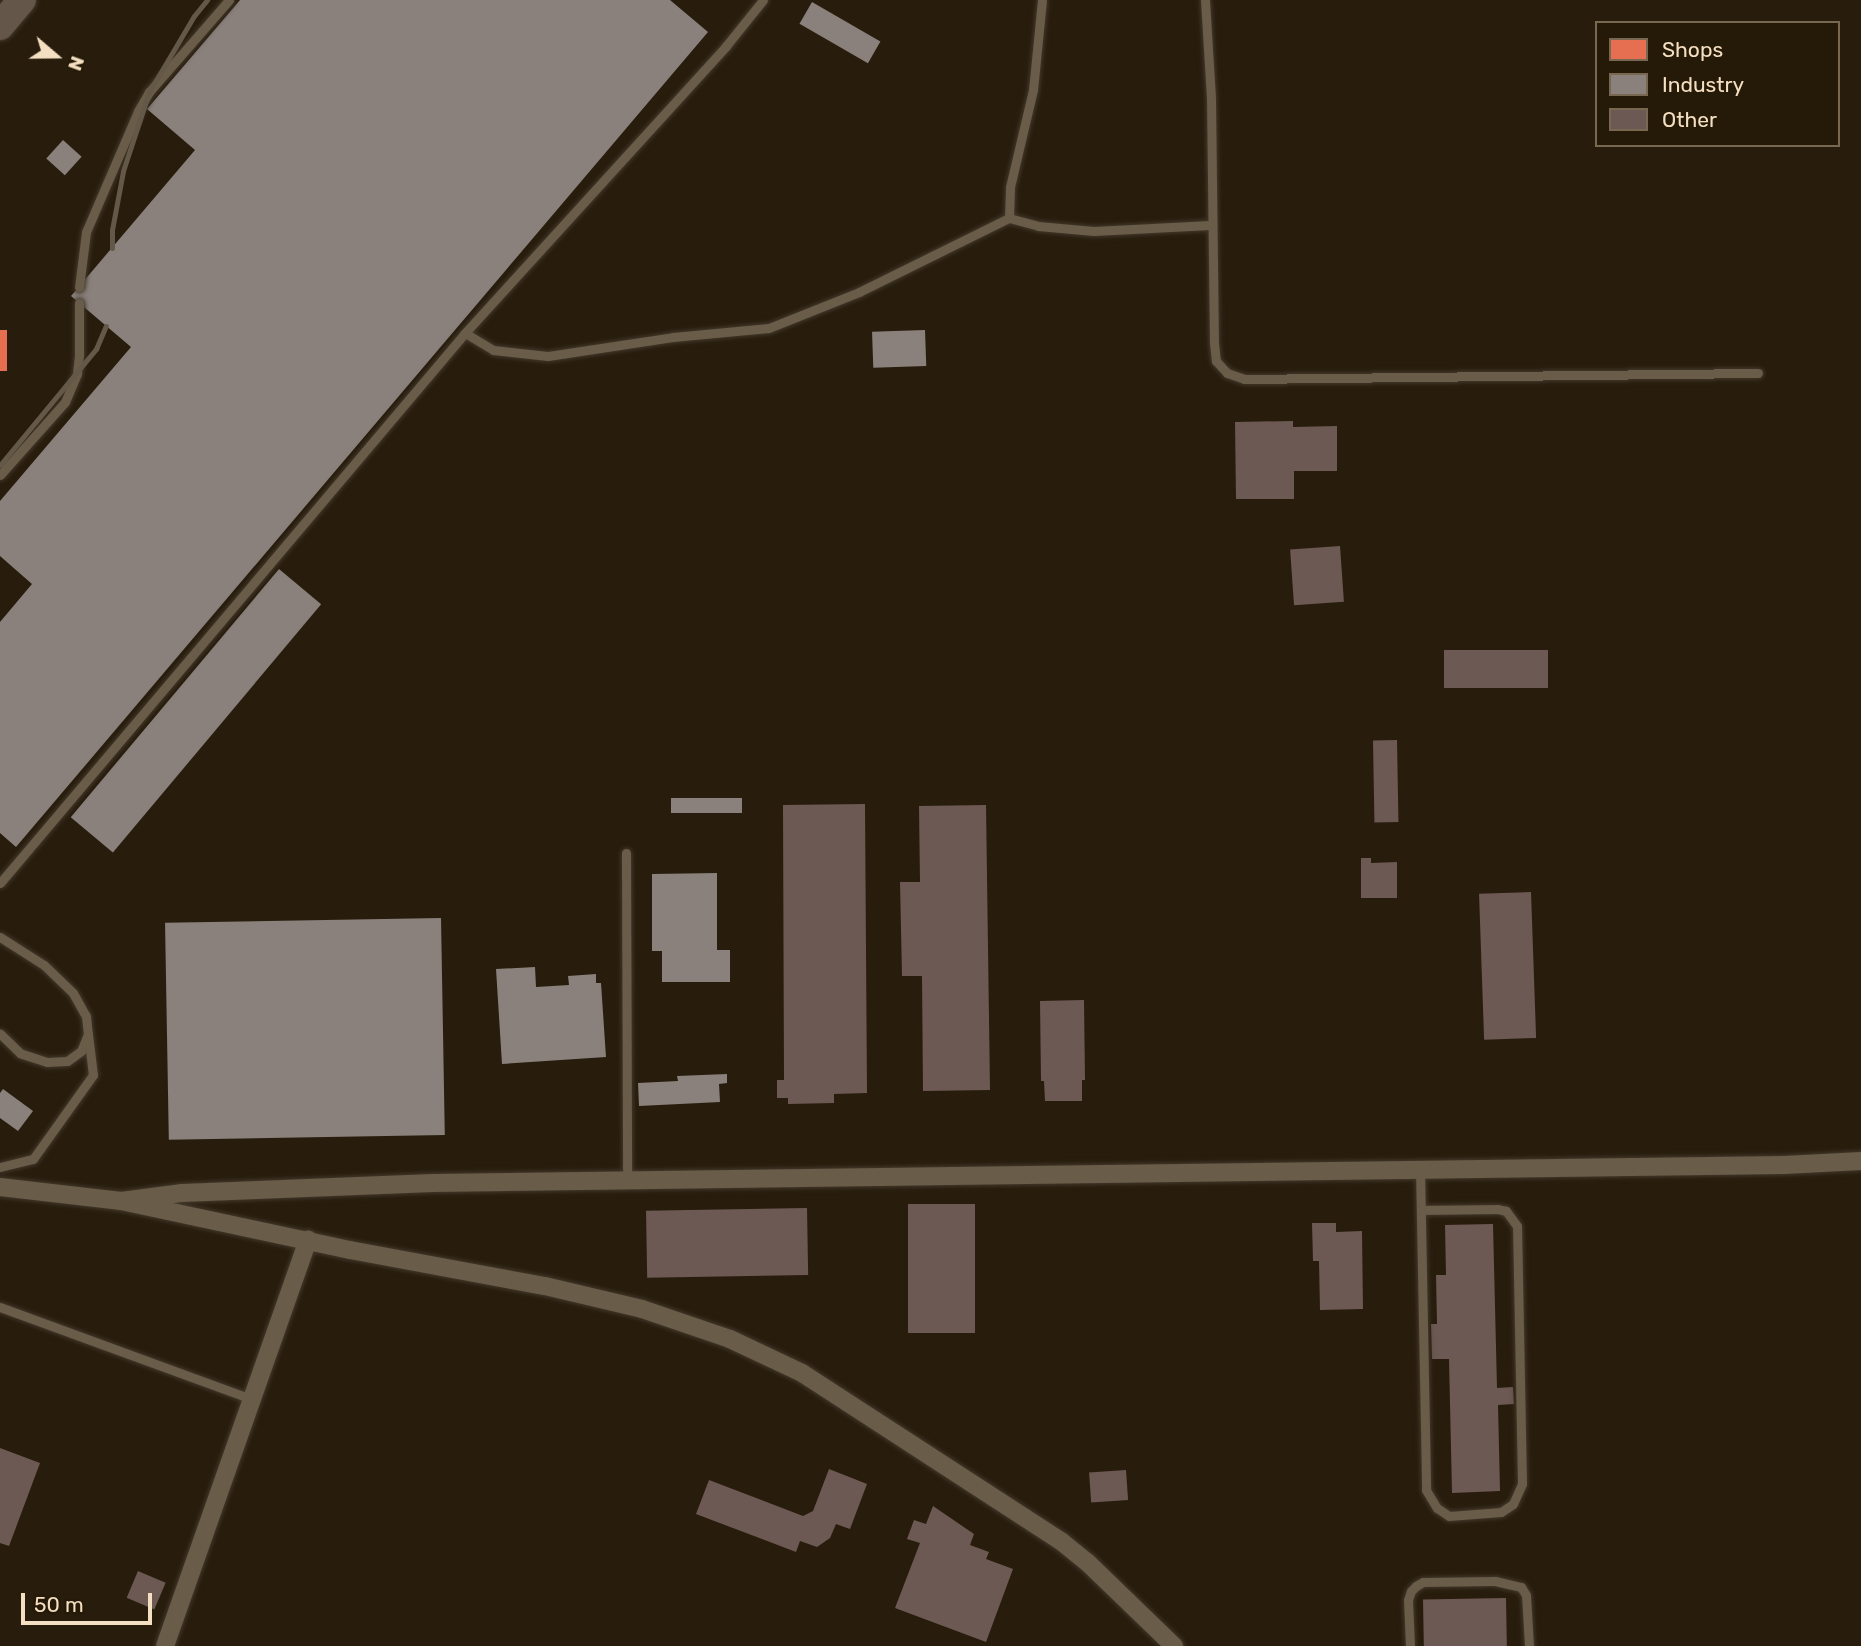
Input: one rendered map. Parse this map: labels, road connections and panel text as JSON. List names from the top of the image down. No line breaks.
{"legend":["Shops","Industry","Other"],"scale_bar":"50 m","north":"right"}
